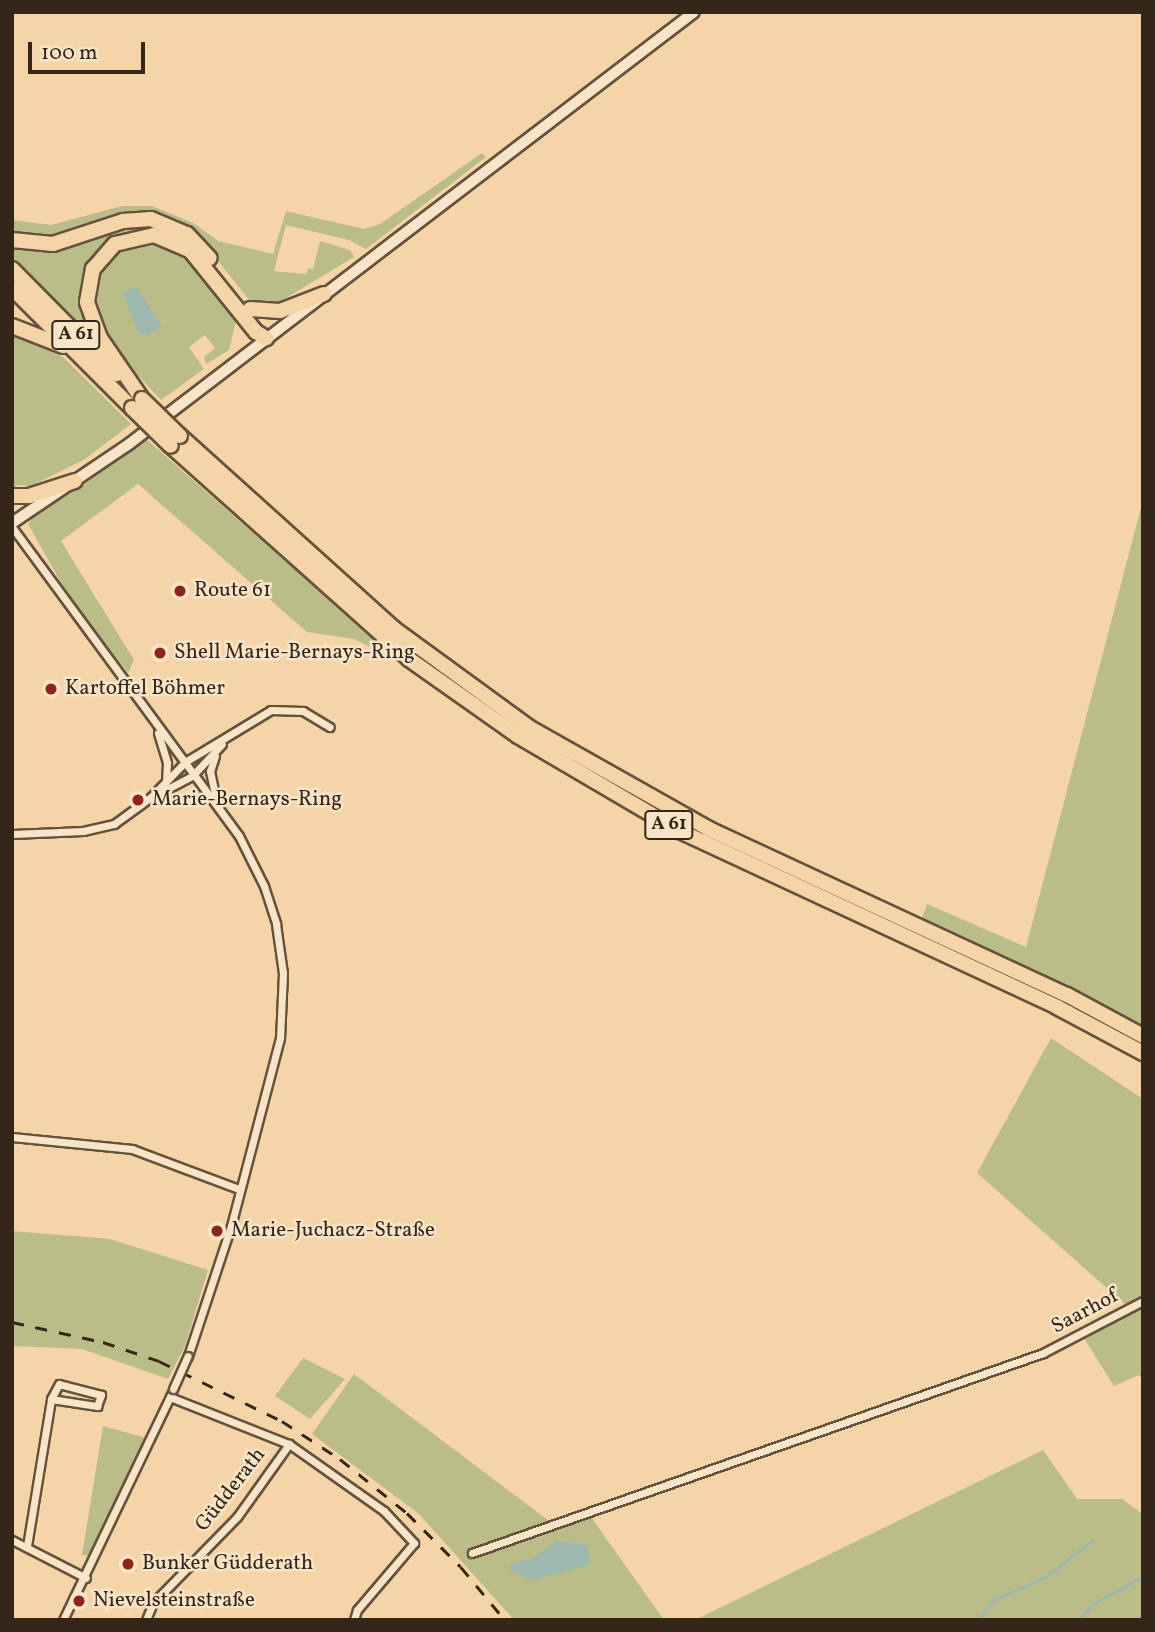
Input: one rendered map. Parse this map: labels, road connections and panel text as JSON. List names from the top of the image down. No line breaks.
{"streets":{"highway":["A 61"],"street":["Saarhof","Güdderath"]},"places":["Route 61","Shell Marie-Bernays-Ring","Kartoffel Böhmer","Marie-Bernays-Ring","Marie-Juchacz-Straße","Bunker Güdderath","Nievelsteinstraße"],"scale_bar":"100 m"}
